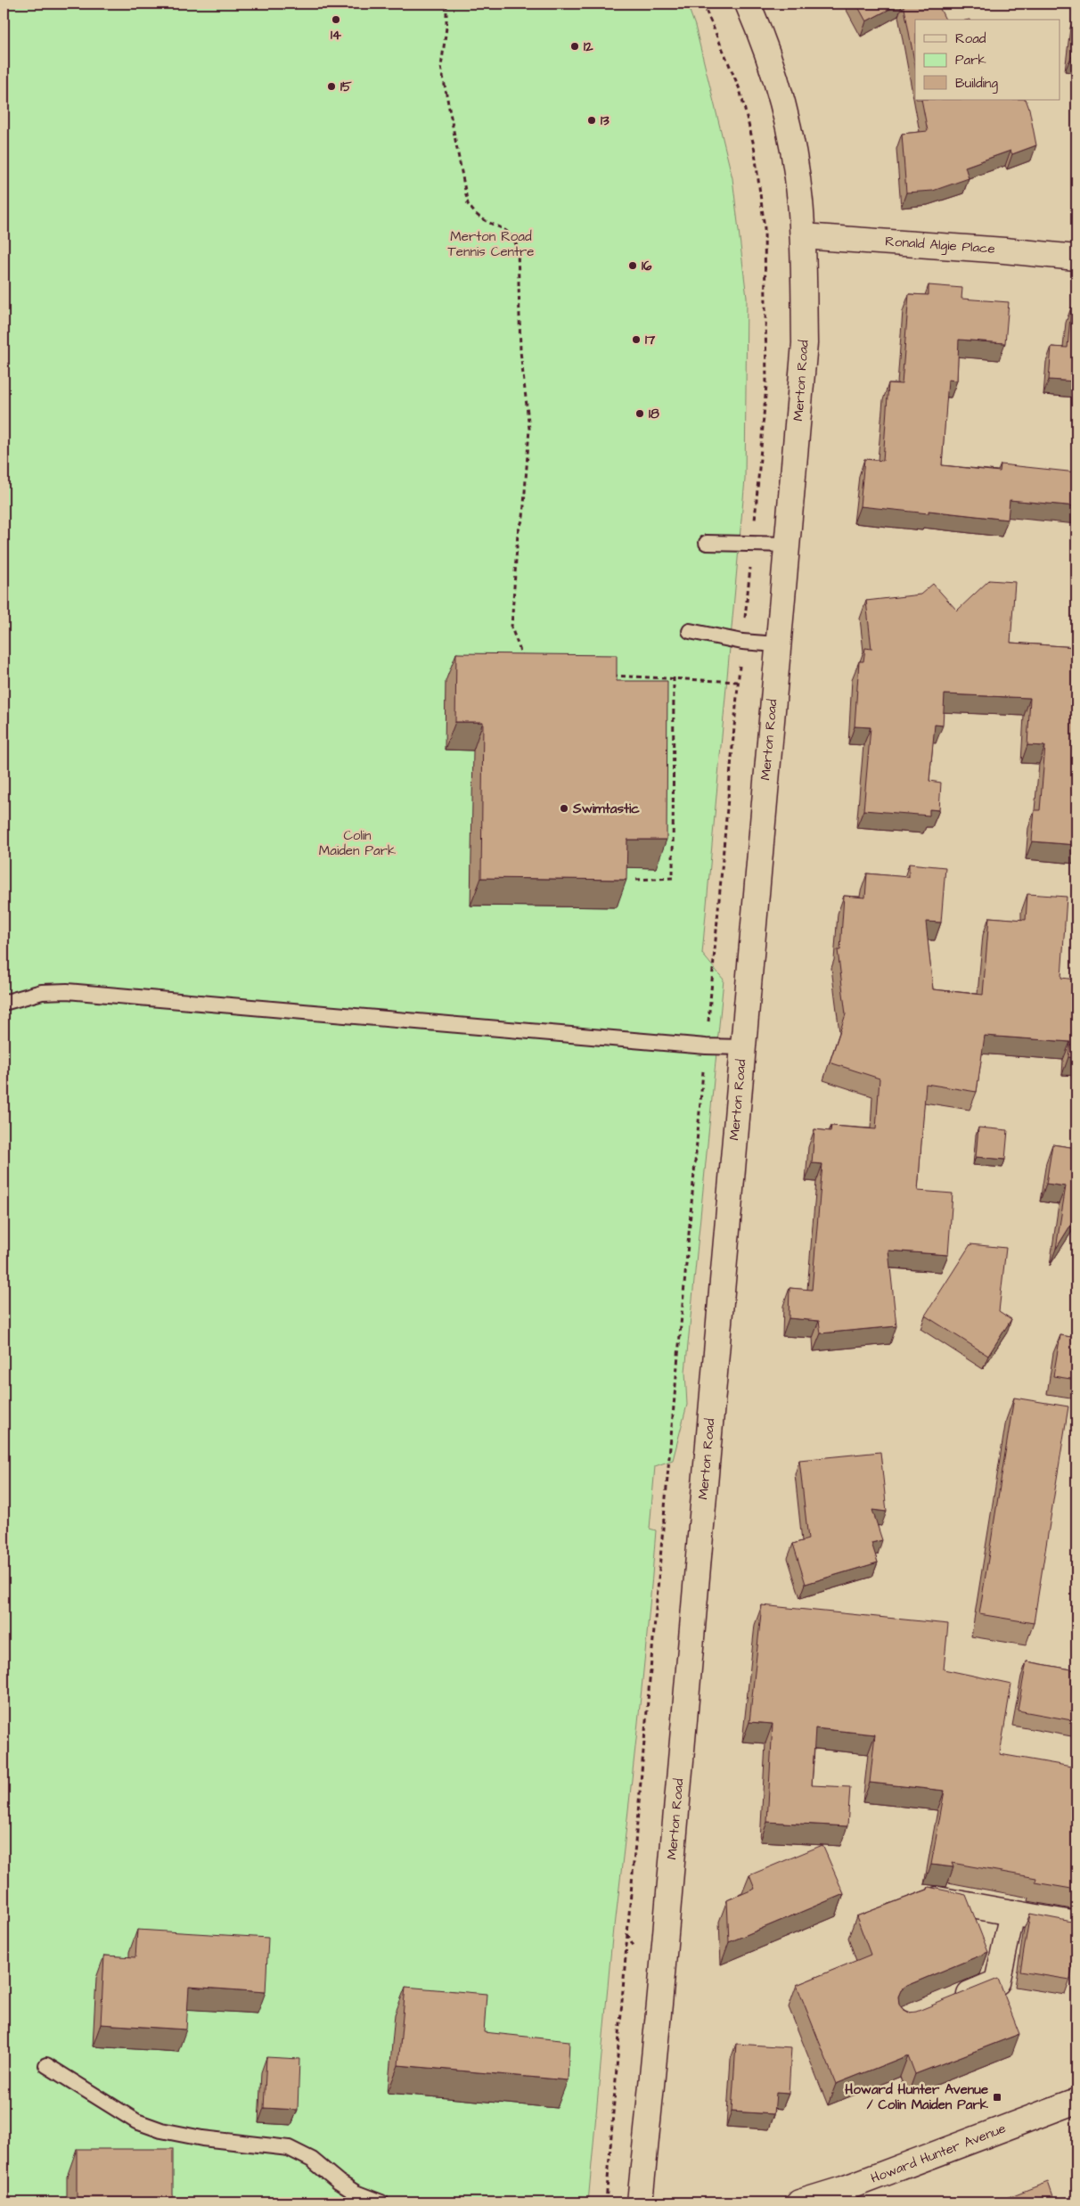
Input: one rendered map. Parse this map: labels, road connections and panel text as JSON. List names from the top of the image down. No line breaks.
{"streets":{"main road":["Ronald Algie Place","Merton Road","Howard Hunter Avenue"]},"crossings":[["Ronald Algie Place","Merton Road"]],"parks":["Merton Road Tennis Centre","Colin Maiden Park"],"places":{"other":["14","12","15","13","16","17","18","Swimtastic"],"transit":["Howard Hunter Avenue / Colin Maiden Park"]},"legend":["Road","Park","Building"]}
